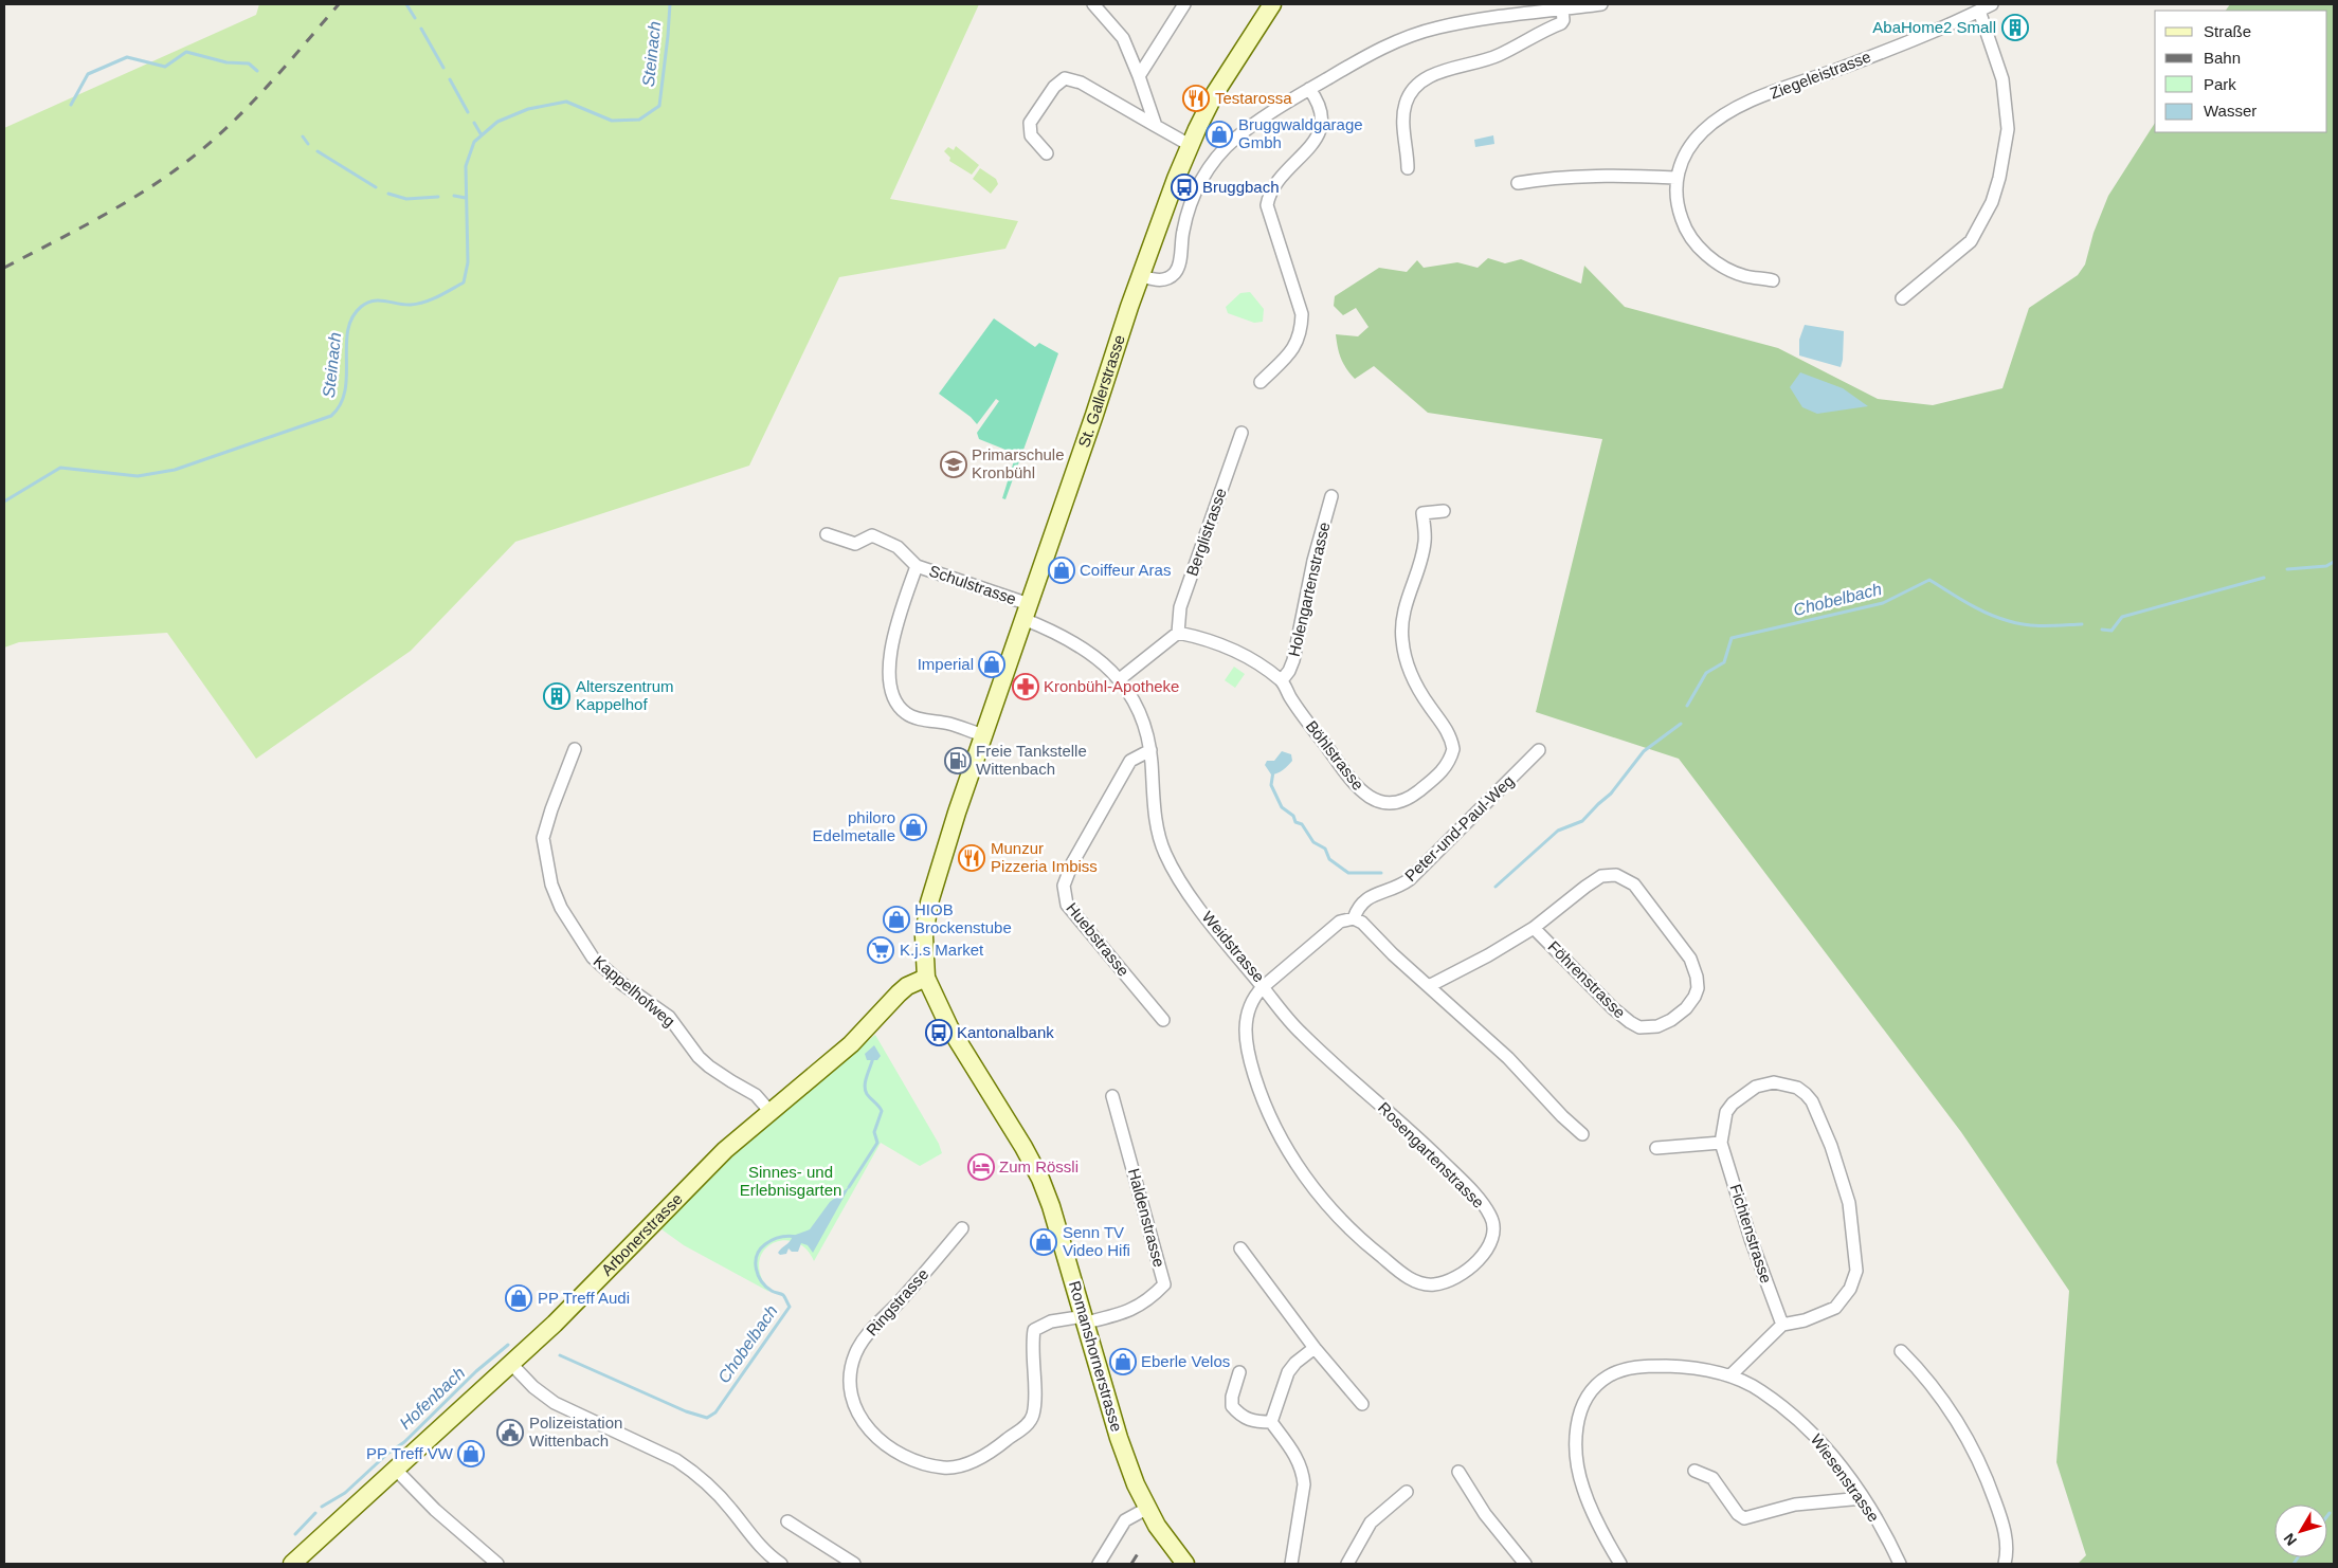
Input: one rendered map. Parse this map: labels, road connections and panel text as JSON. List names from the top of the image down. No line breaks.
{"streets":{"main road":["St. Gallerstrasse","Arbonerstrasse","Romanshornerstrasse"],"street":["Ziegeleistrasse","Berglistrasse","Schulstrasse","Holengartenstrasse","Böhlstrasse","Peter-und-Paul-Weg","Huebstrasse","Weidstrasse","Föhrenstrasse","Kappelhofweg","Rosengartenstrasse","Haldenstrasse","Fichtenstrasse","Ringstrasse","Wiesenstrasse"]},"crossings":[["St. Gallerstrasse","Schulstrasse"],["St. Gallerstrasse","Weidstrasse"],["St. Gallerstrasse","Arbonerstrasse"],["St. Gallerstrasse","Romanshornerstrasse"],["Berglistrasse","Böhlstrasse"],["Schulstrasse","Weidstrasse"],["Holengartenstrasse","Böhlstrasse"],["Peter-und-Paul-Weg","Weidstrasse"],["Huebstrasse","Weidstrasse"],["Weidstrasse","Rosengartenstrasse"],["Kappelhofweg","Arbonerstrasse"],["Haldenstrasse","Ringstrasse"],["Haldenstrasse","Romanshornerstrasse"],["Arbonerstrasse","Romanshornerstrasse"],["Ringstrasse","Romanshornerstrasse"]],"water":["Steinach","Chobelbach","Hofenbach"],"parks":["Sinnes- und Erlebnisgarten"],"places":{"building":["AbaHome2 Small","Alterszentrum Kappelhof"],"restaurant":["Testarossa","Munzur Pizzeria Imbiss"],"shop":["Bruggwaldgarage Gmbh","Coiffeur Aras","Imperial","philoro Edelmetalle","HIOB Brockenstube","Senn TV Video Hifi","PP Treff Audi","Eberle Velos","PP Treff VW"],"bus stop":["Bruggbach","Kantonalbank"],"school or university":["Primarschule Kronbühl"],"pharmacy":["Kronbühl-Apotheke"],"fuel station":["Freie Tankstelle Wittenbach"],"supermarket":["K.j.s Market"],"hotel":["Zum Rössli"],"public building":["Polizeistation Wittenbach"]},"legend":["Straße","Bahn","Park","Wasser"],"north":"bottom left"}
